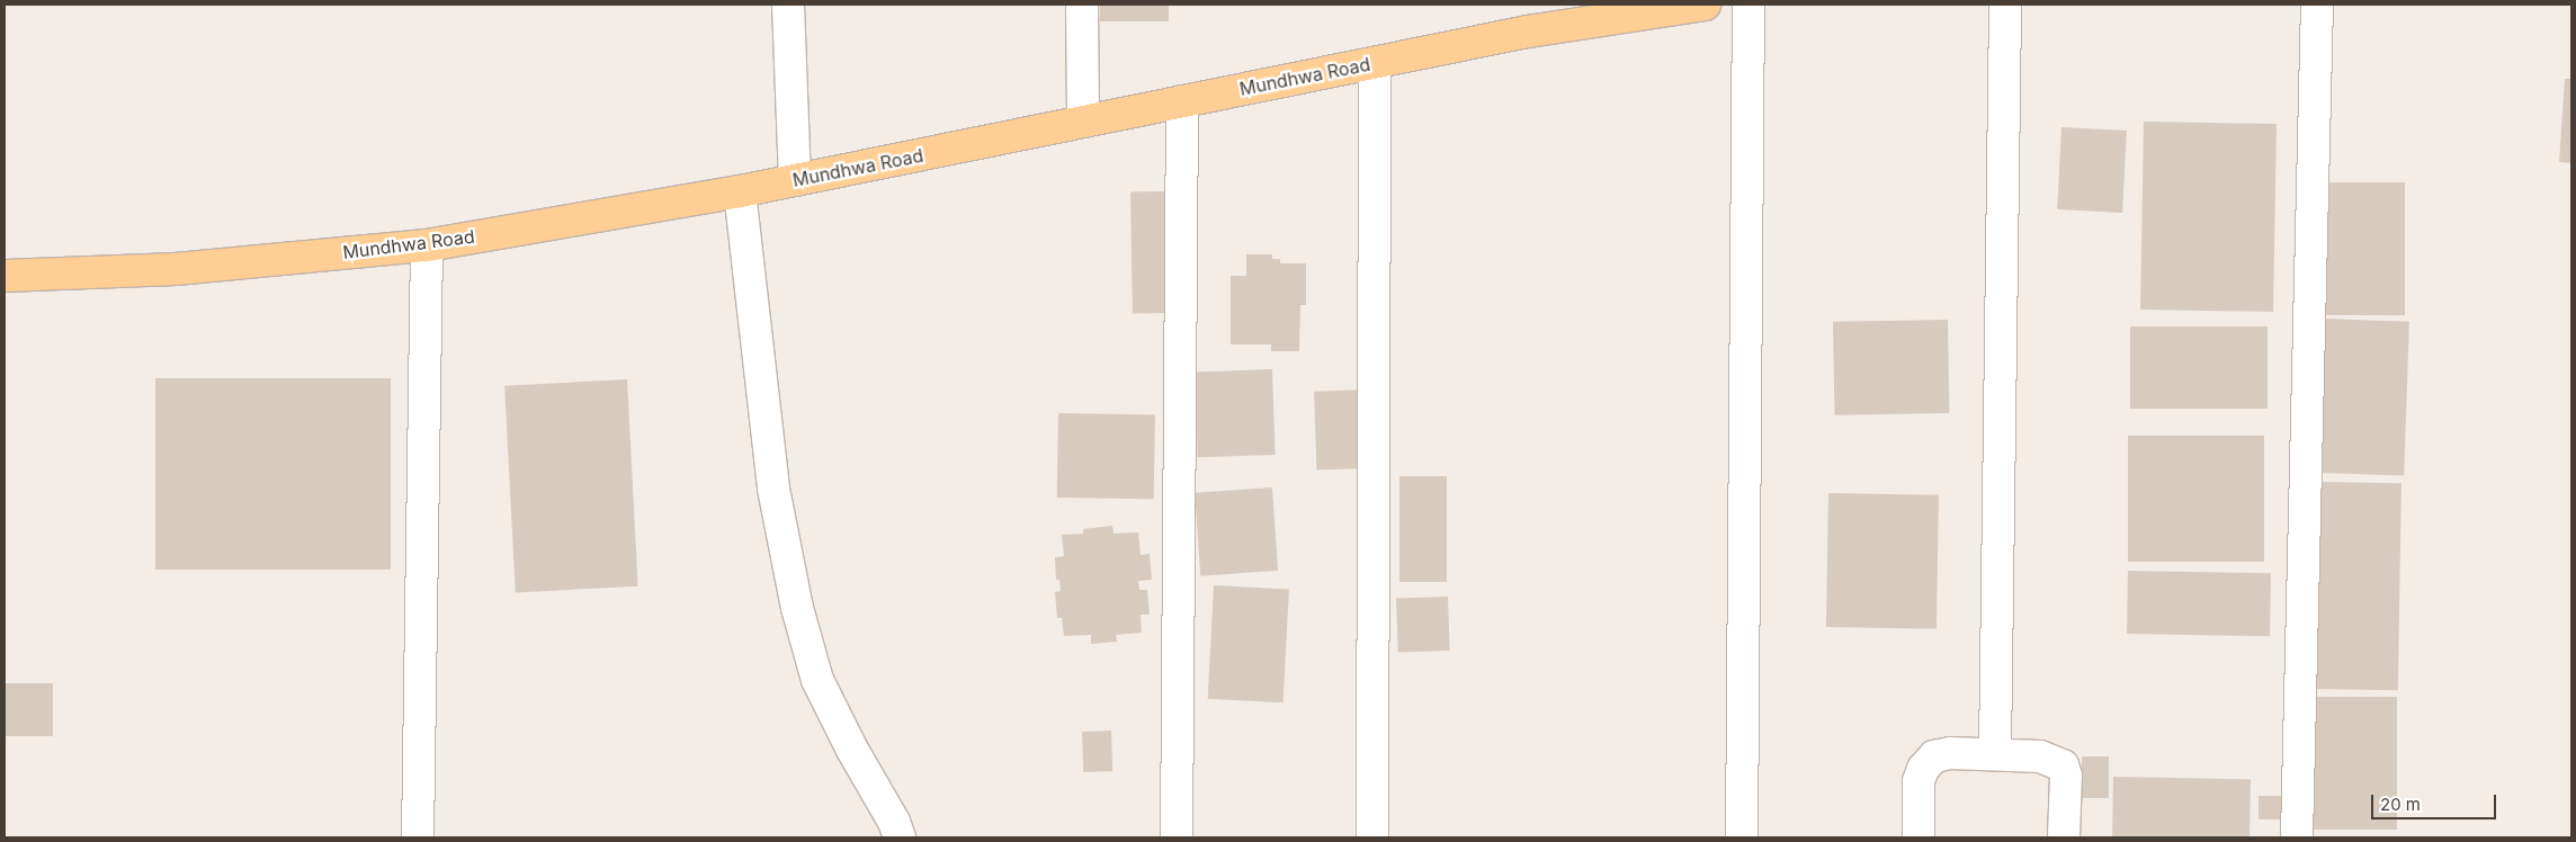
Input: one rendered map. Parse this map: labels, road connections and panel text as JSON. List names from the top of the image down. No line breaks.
{"streets":{"main road":["Mundhwa Road"]},"scale_bar":"20 m"}
